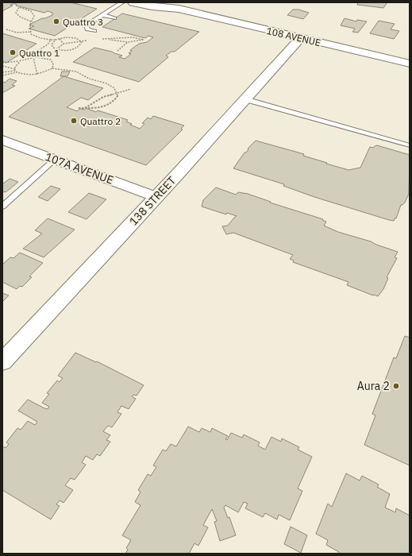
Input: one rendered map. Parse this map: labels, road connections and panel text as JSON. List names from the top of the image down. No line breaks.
{"streets":{"street":["108 AVENUE","107A AVENUE","138 STREET"]},"crossings":[["108 AVENUE","138 STREET"],["107A AVENUE","138 STREET"]],"places":["Quattro 3","Quattro 1","Quattro 2","Aura 2"]}
